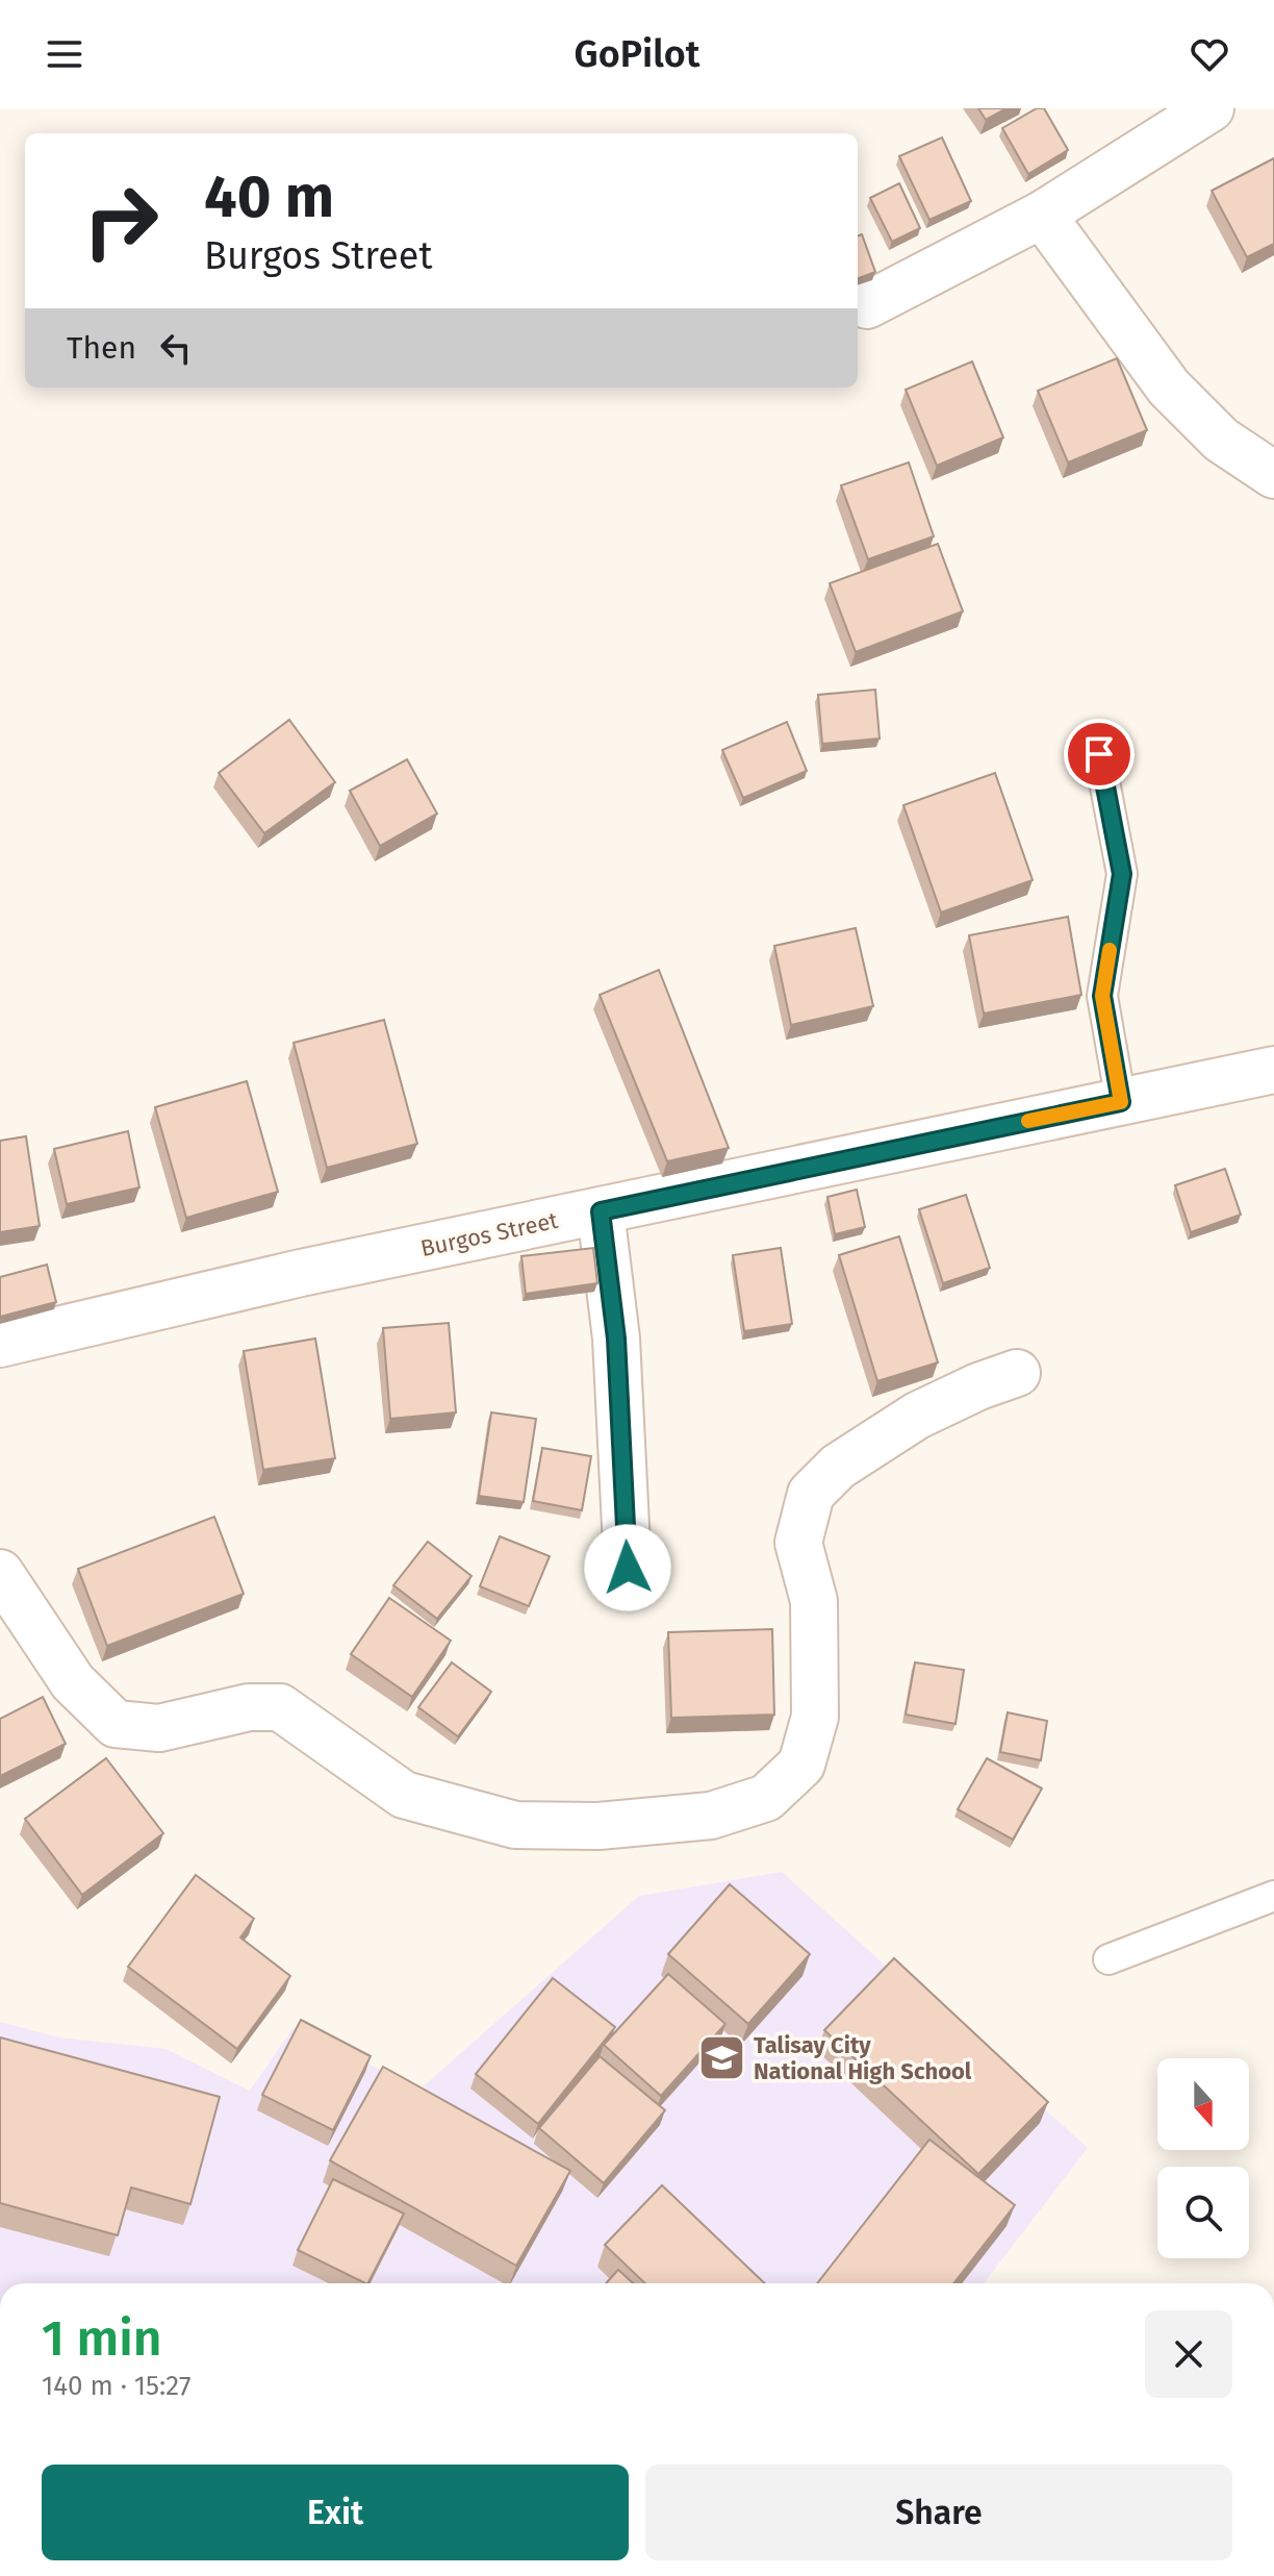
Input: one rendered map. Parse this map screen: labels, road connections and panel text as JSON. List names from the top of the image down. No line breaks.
{"streets":{"street":["Burgos Street"]},"places":{"school or university":["Talisay City National High School"]},"north":"bottom","page":{"header":"GoPilot","turn":["40 m","Burgos Street"],"then":"Then","heading":["1 min","140 m · 15:27"],"buttons":["Exit","Share"]}}
